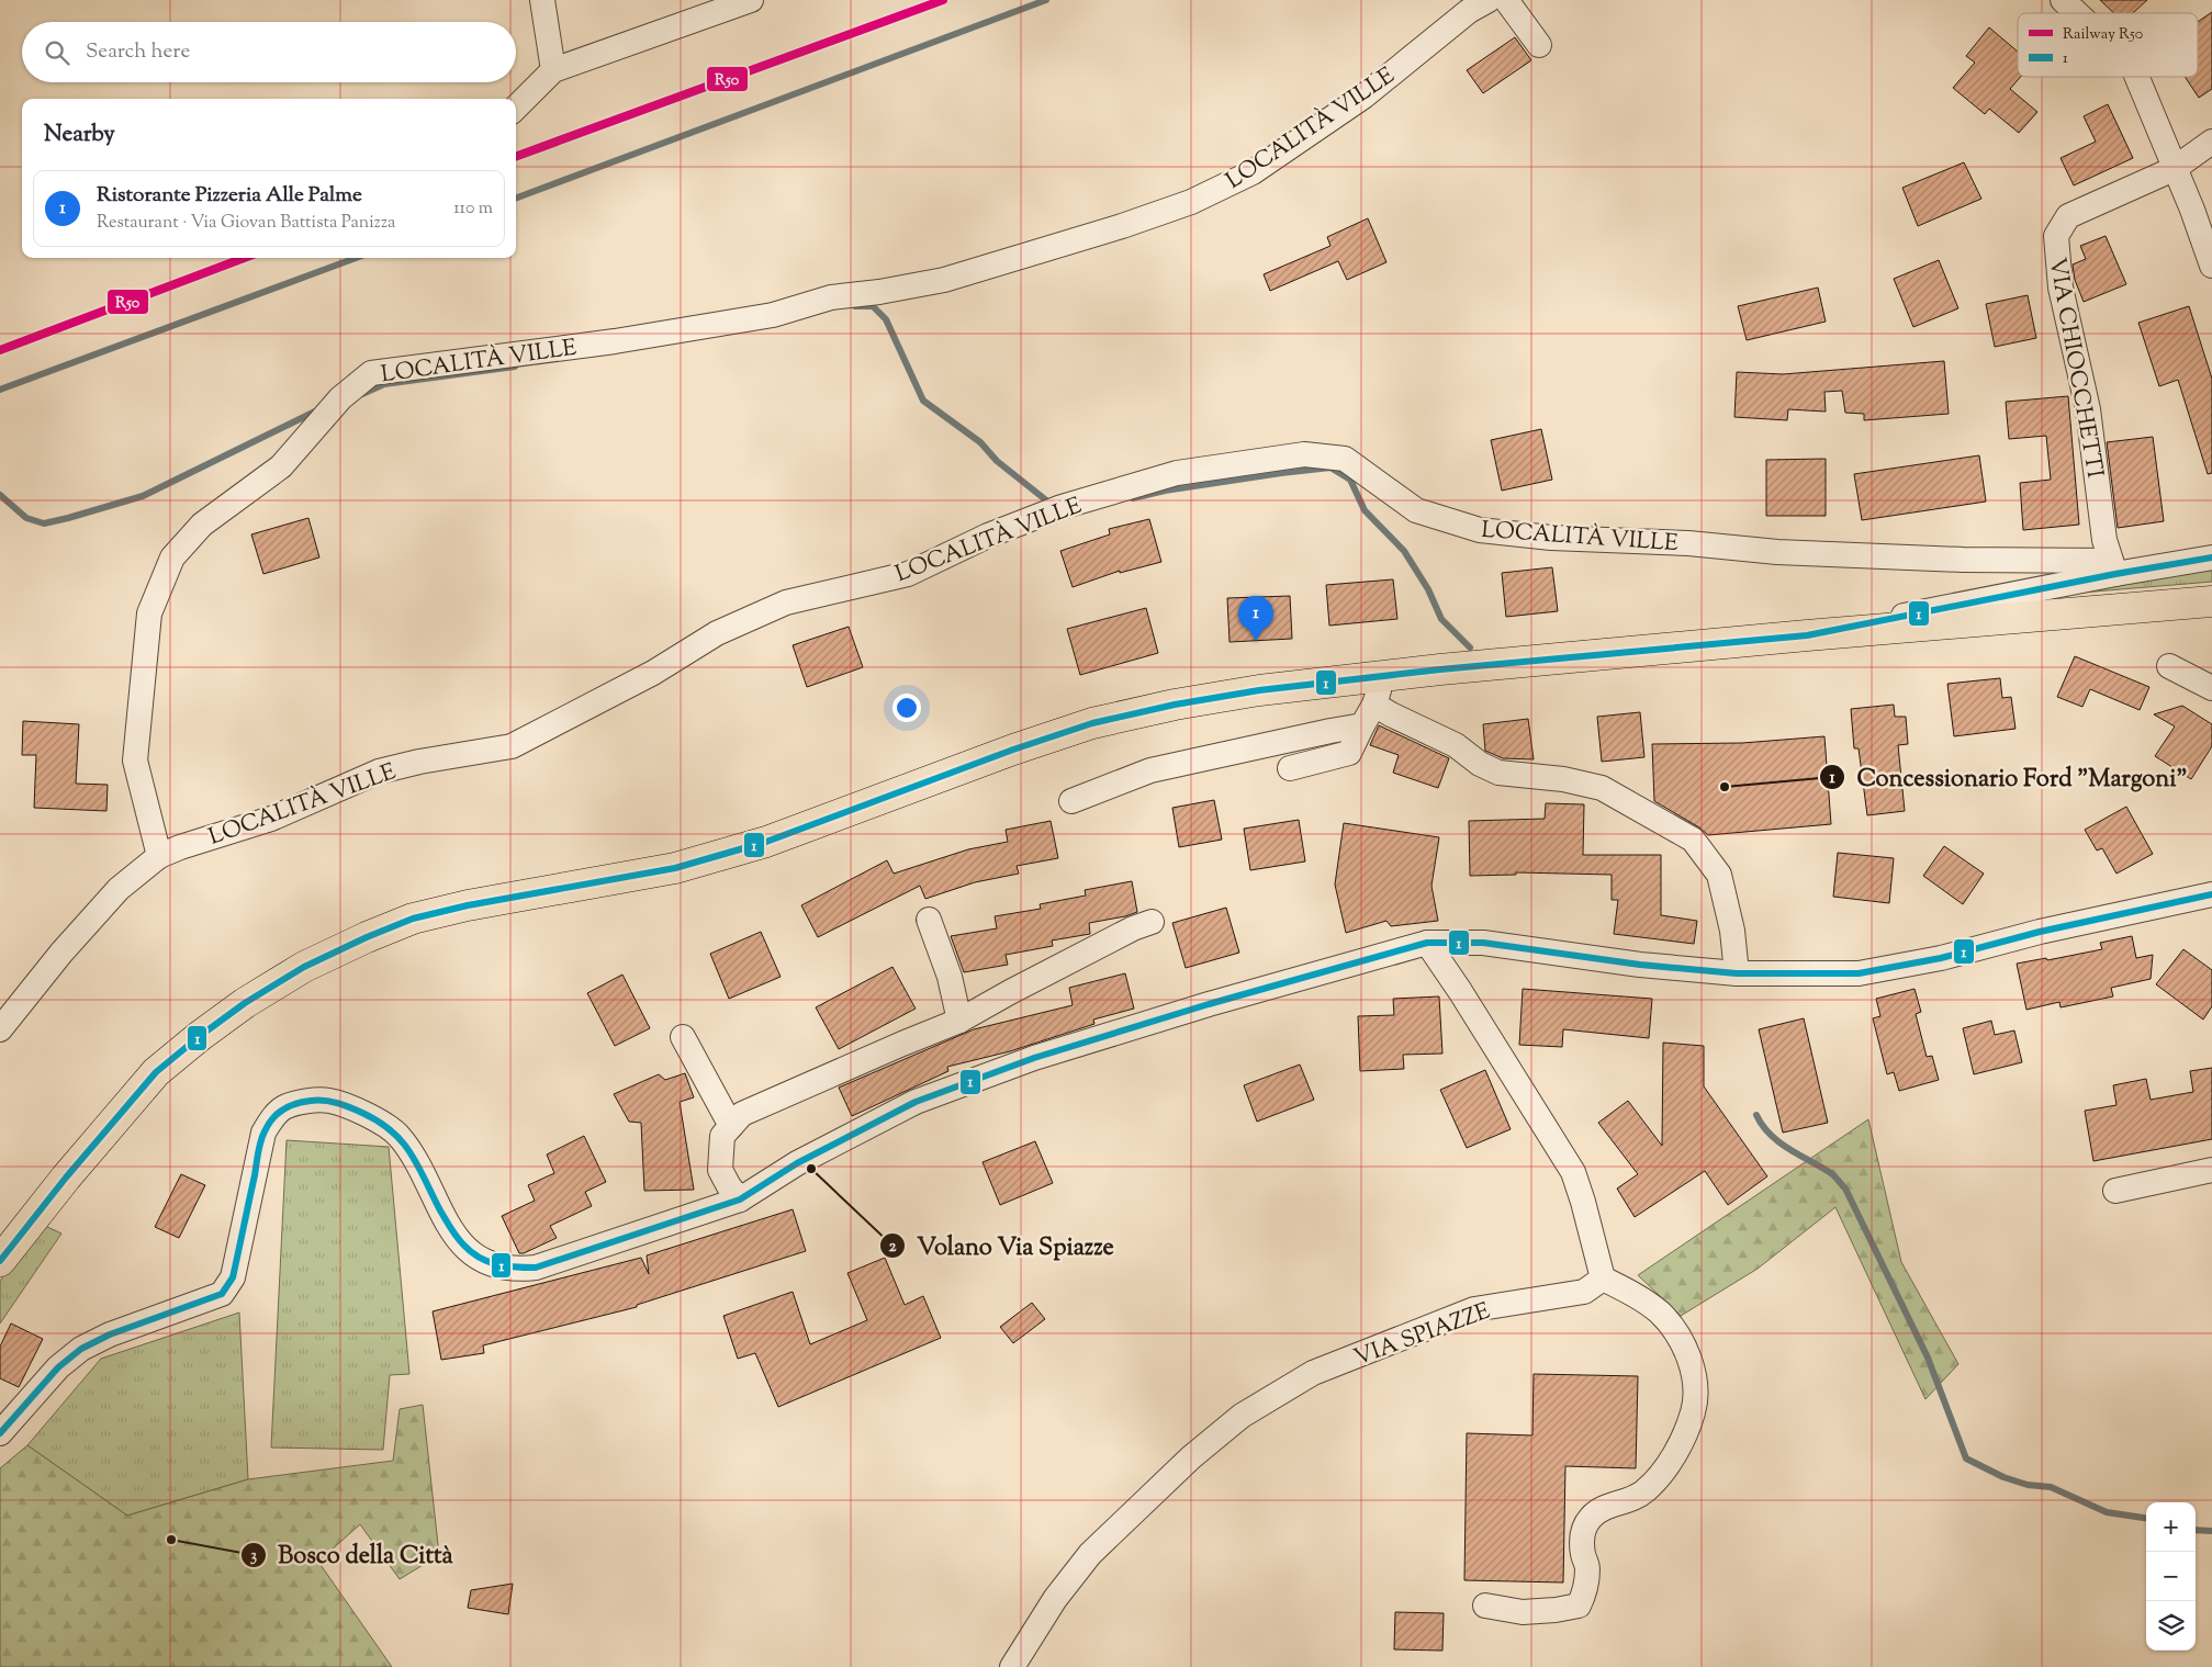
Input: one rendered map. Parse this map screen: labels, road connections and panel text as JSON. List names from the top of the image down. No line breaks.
{"streets":{"street":["LOCALITÀ VILLE","VIA CHIOCCHETTI","VIA SPIAZZE"]},"crossings":[["LOCALITÀ VILLE","VIA CHIOCCHETTI"]],"places":["Concessionario Ford \"Margoni\"","Volano Via Spiazze","Bosco della Città"],"lines":["rail line R50","transit line 1"],"legend":["Railway R50","1"],"page":{"search":"Search here","heading":"Nearby","list":[{"mark":"1","name":"Ristorante Pizzeria Alle Palme","note":"Restaurant · Via Giovan Battista Panizza","value":"110 m"}],"pins":"1","map_buttons":["+","−"]}}
